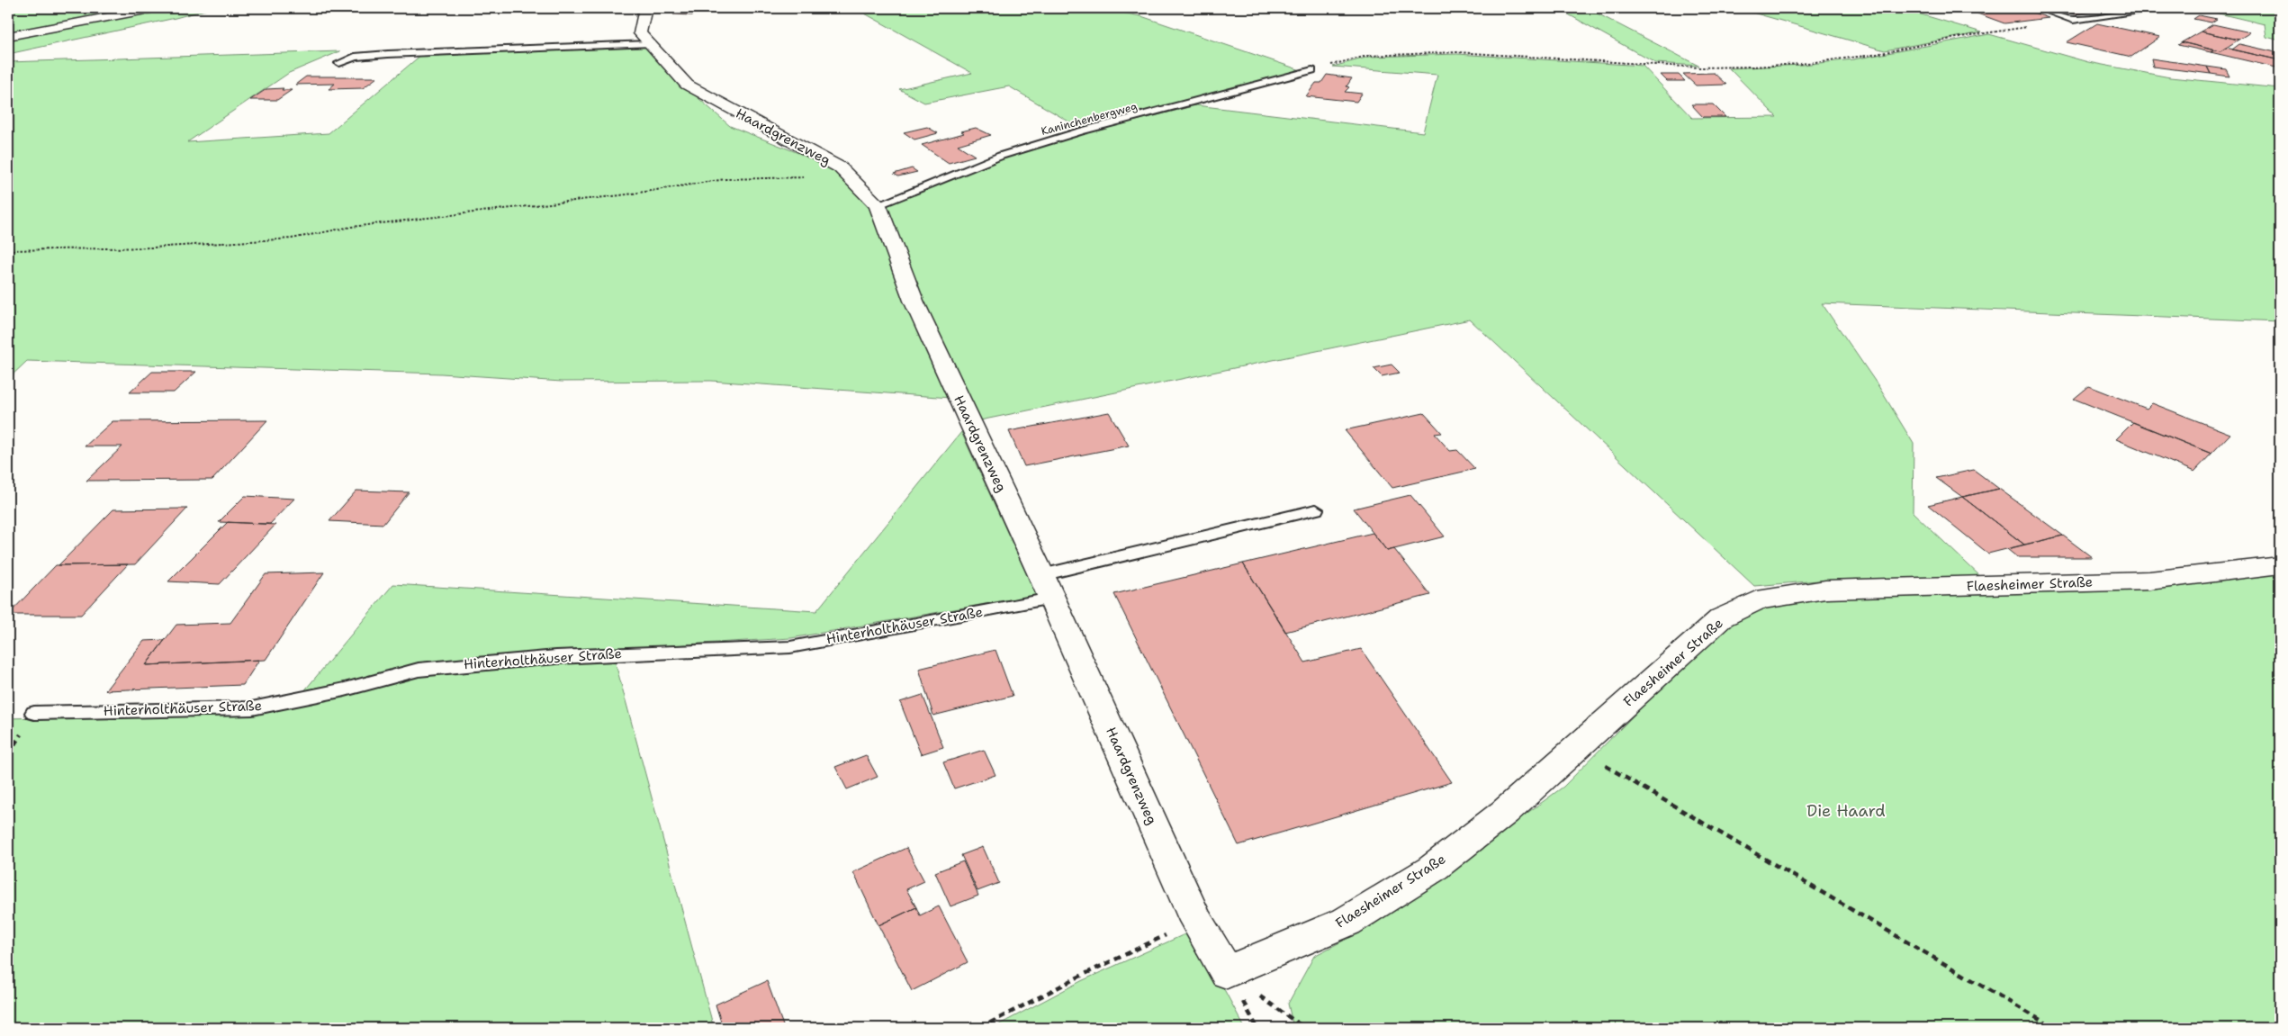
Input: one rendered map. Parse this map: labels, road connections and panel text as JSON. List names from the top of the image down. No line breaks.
{"streets":{"street":["Haardgrenzweg","Flaesheimer Straße"],"lane":["Kaninchenbergweg","Hinterholthäuser Straße"]},"crossings":[["Kaninchenbergweg","Haardgrenzweg"],["Haardgrenzweg","Flaesheimer Straße"],["Haardgrenzweg","Hinterholthäuser Straße"]],"parks":["Die Haard"]}
